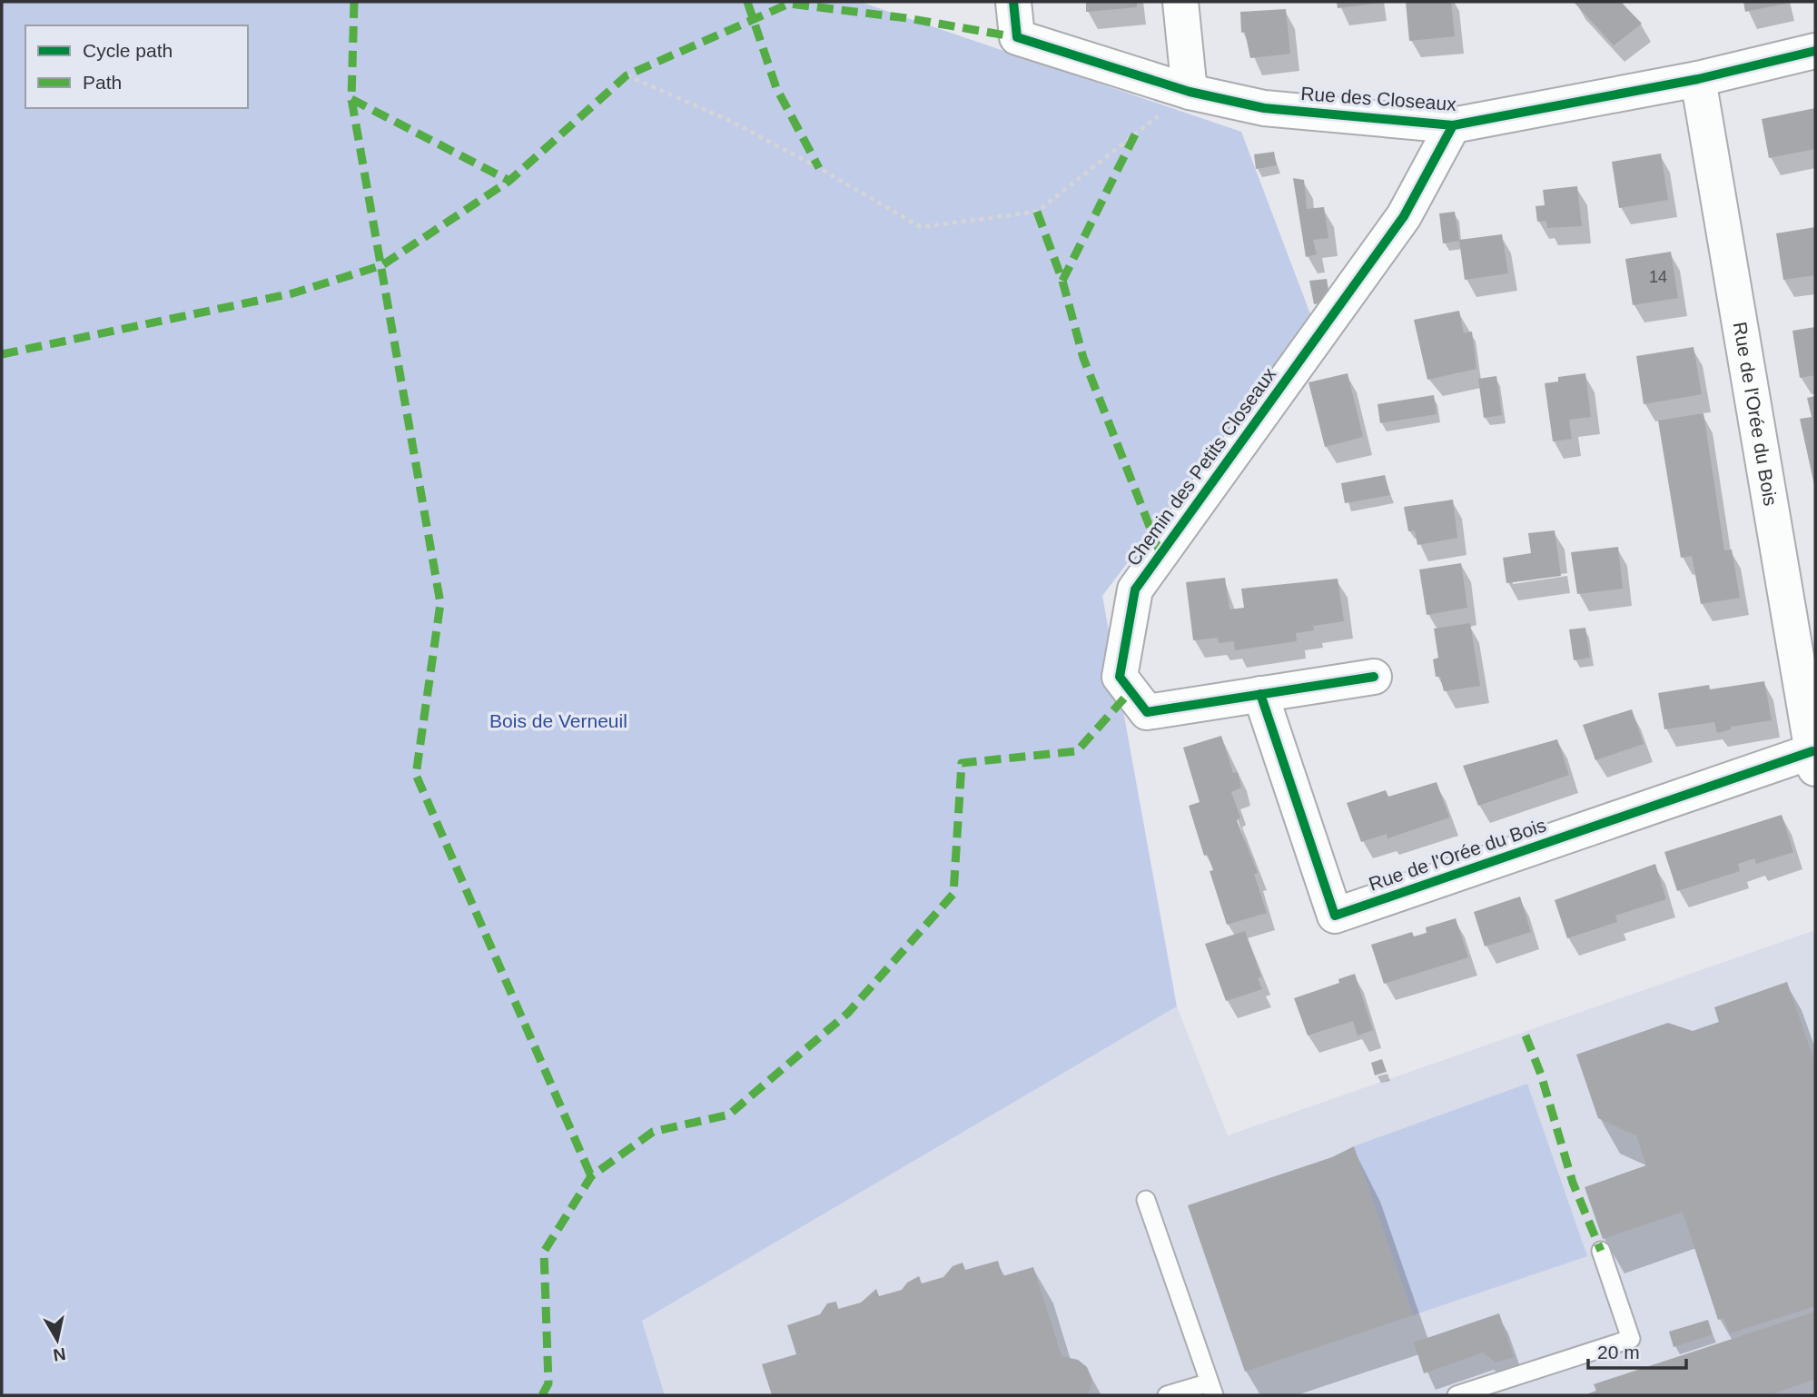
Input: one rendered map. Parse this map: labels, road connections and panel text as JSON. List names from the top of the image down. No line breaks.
{"streets":{"street":["Rue des Closeaux","Rue de l'Orée du Bois","Chemin des Petits Closeaux"]},"crossings":[["Rue des Closeaux","Rue de l'Orée du Bois"],["Rue des Closeaux","Chemin des Petits Closeaux"],["Rue de l'Orée du Bois","Chemin des Petits Closeaux"]],"parks":["Bois de Verneuil"],"house_numbers":["14"],"legend":["Cycle path","Path"],"scale_bar":"20 m","north":"bottom"}
